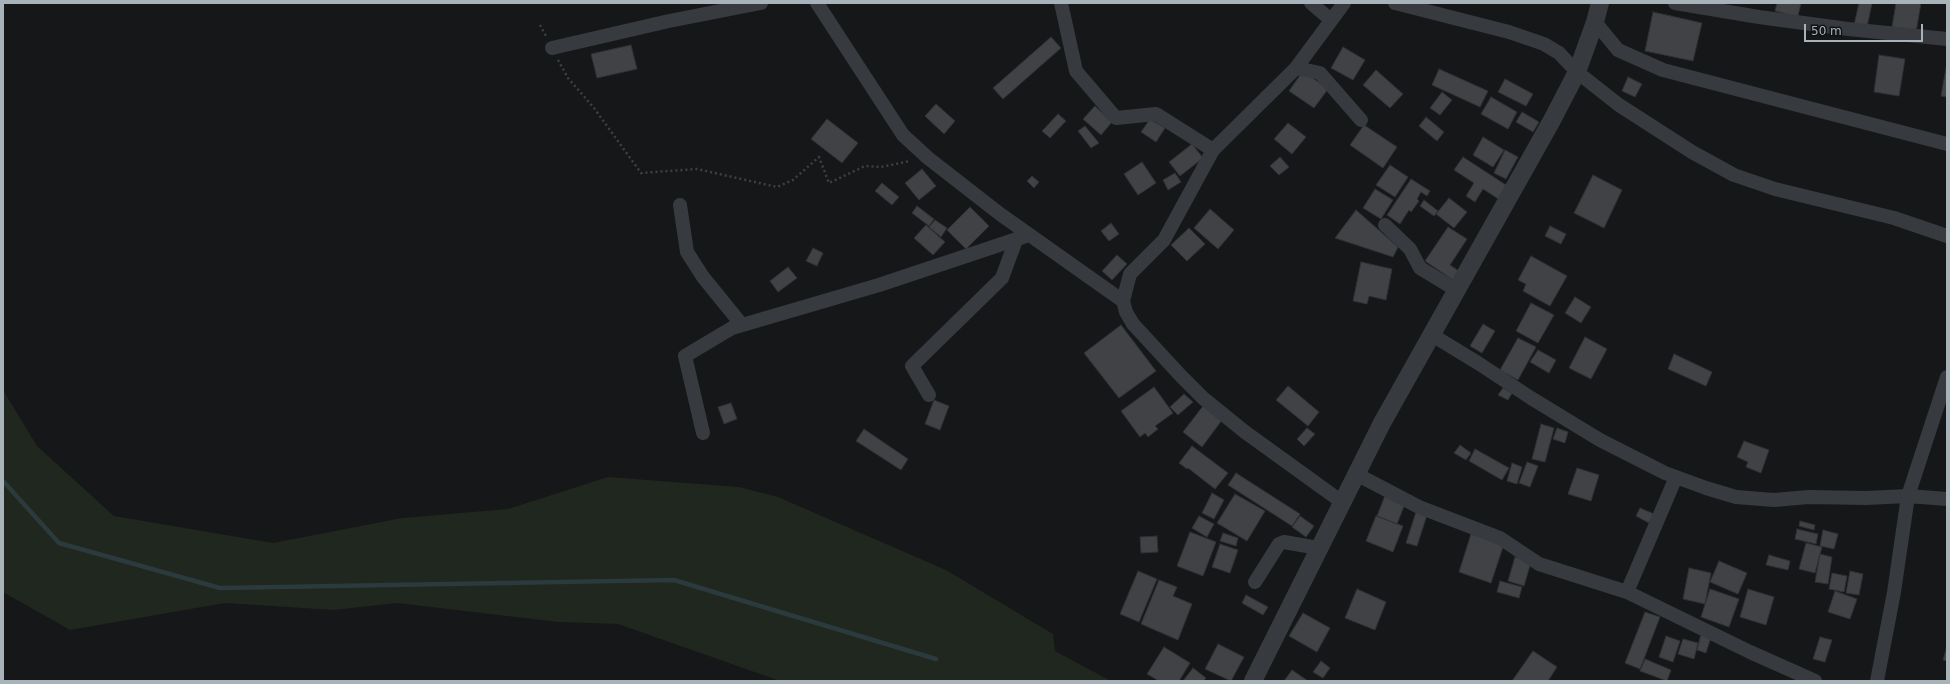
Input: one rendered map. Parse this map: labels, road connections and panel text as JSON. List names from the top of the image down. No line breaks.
{"scale_bar":"50 m"}
